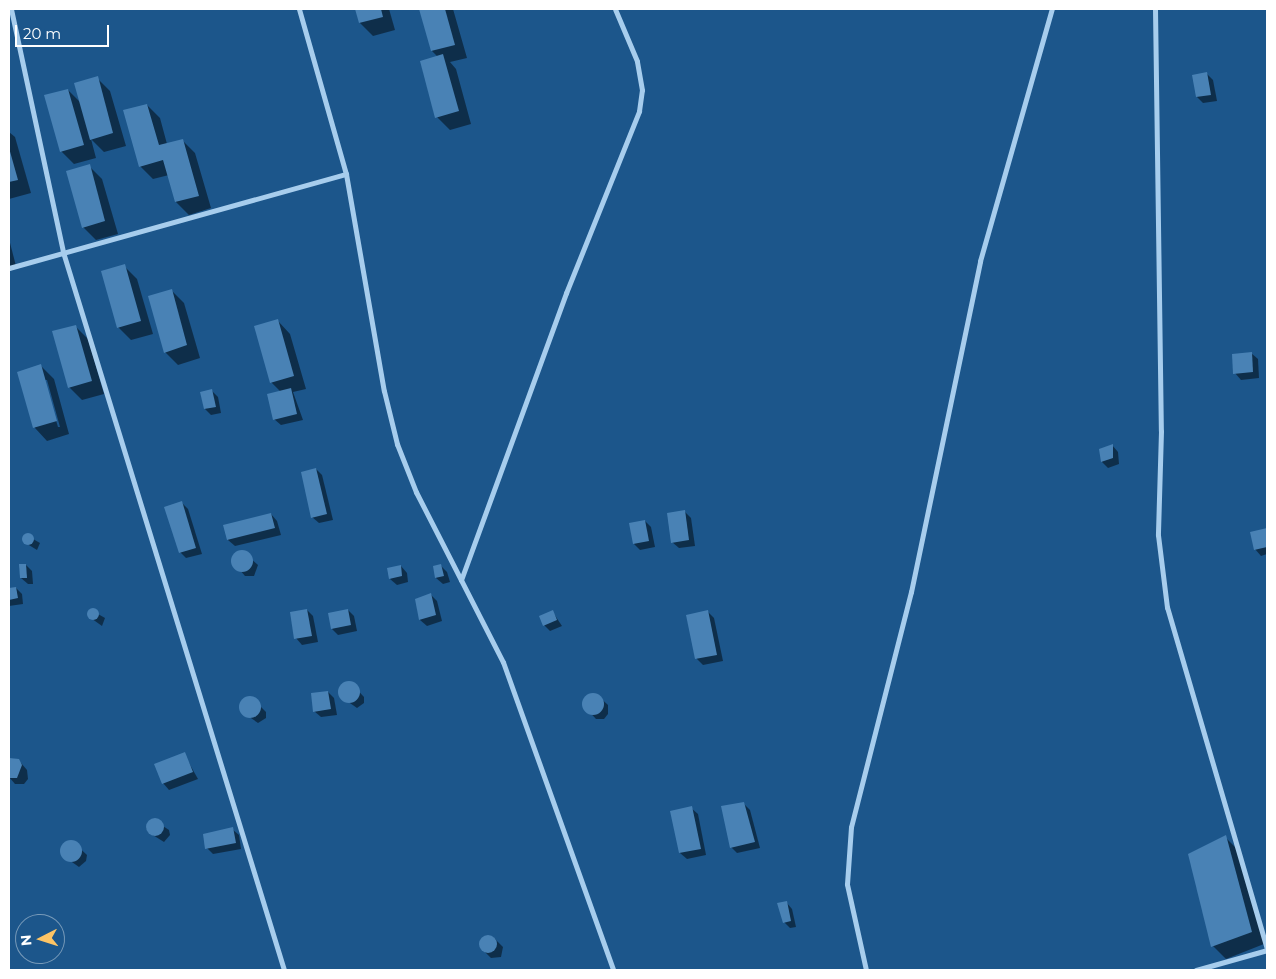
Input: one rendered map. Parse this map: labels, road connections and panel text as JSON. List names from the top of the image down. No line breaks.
{"scale_bar":"20 m","north":"left"}
